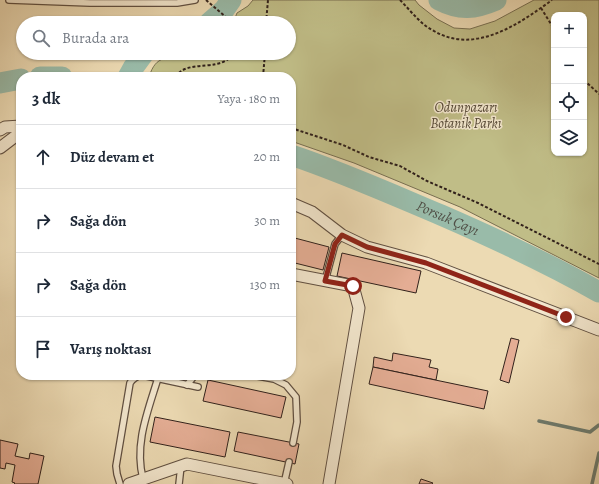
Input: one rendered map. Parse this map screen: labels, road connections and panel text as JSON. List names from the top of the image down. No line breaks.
{"water":["Porsuk Çayı"],"parks":["Odunpazarı Botanik Parkı"],"page":{"map_buttons":["+","−"],"search":"Burada ara","heading":["3 dk","Yaya · 180 m"],"list":[["Düz devam et","20 m"],["Sağa dön","30 m"],["Sağa dön","130 m"],"Varış noktası"]}}
